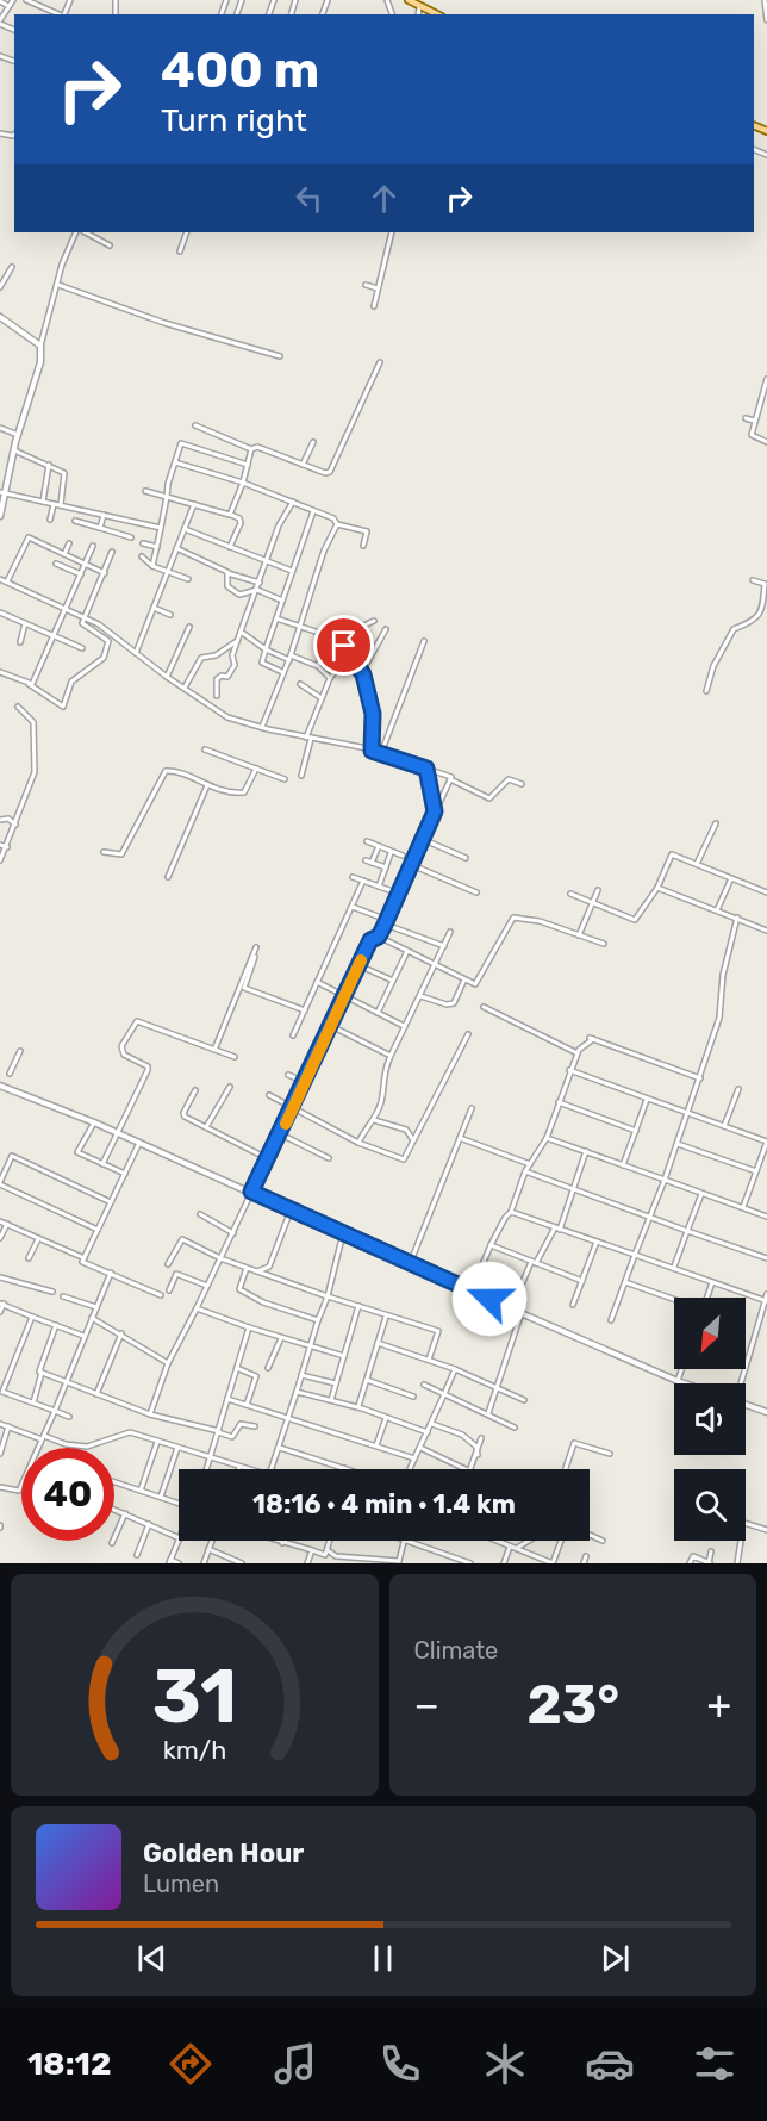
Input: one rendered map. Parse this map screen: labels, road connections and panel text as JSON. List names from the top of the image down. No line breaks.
{"north":"bottom left","page":{"turn":["400 m","Turn right"],"limit":"40","trip":"18:16 · 4 min · 1.4 km","tile":"Climate","heat":["−","23°","+"],"song":["Golden Hour","Lumen"],"tabs":"18:12","gauge":["31","km/h"]}}
